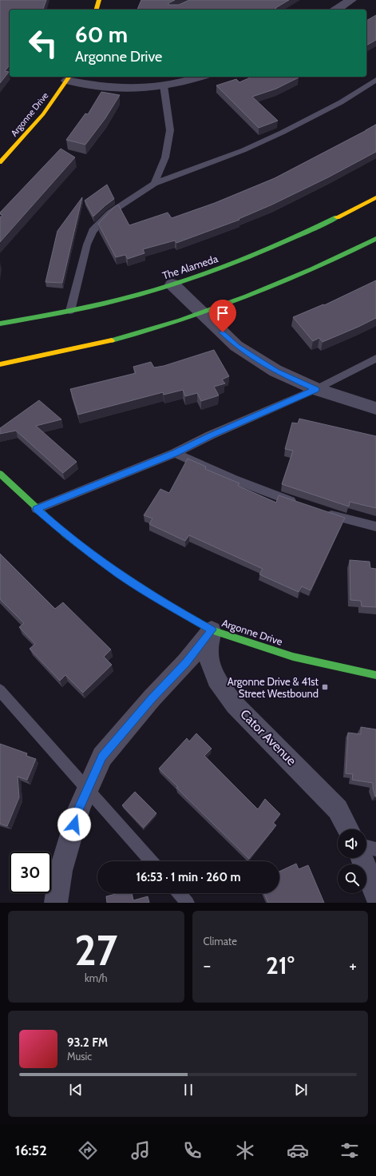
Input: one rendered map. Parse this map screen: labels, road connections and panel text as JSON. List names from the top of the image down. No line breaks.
{"streets":{"main road":["Argonne Drive","The Alameda"],"street":["Cator Avenue"]},"crossings":[["Argonne Drive","Cator Avenue"]],"places":{"transit":["Argonne Drive & 41st Street Westbound"]},"page":{"turn":["60 m","Argonne Drive"],"limit":"30","trip":"16:53 · 1 min · 260 m","tile":[["27","km/h"],"Climate"],"heat":["−","21°","+"],"song":["93.2 FM","Music"],"tabs":"16:52"}}
